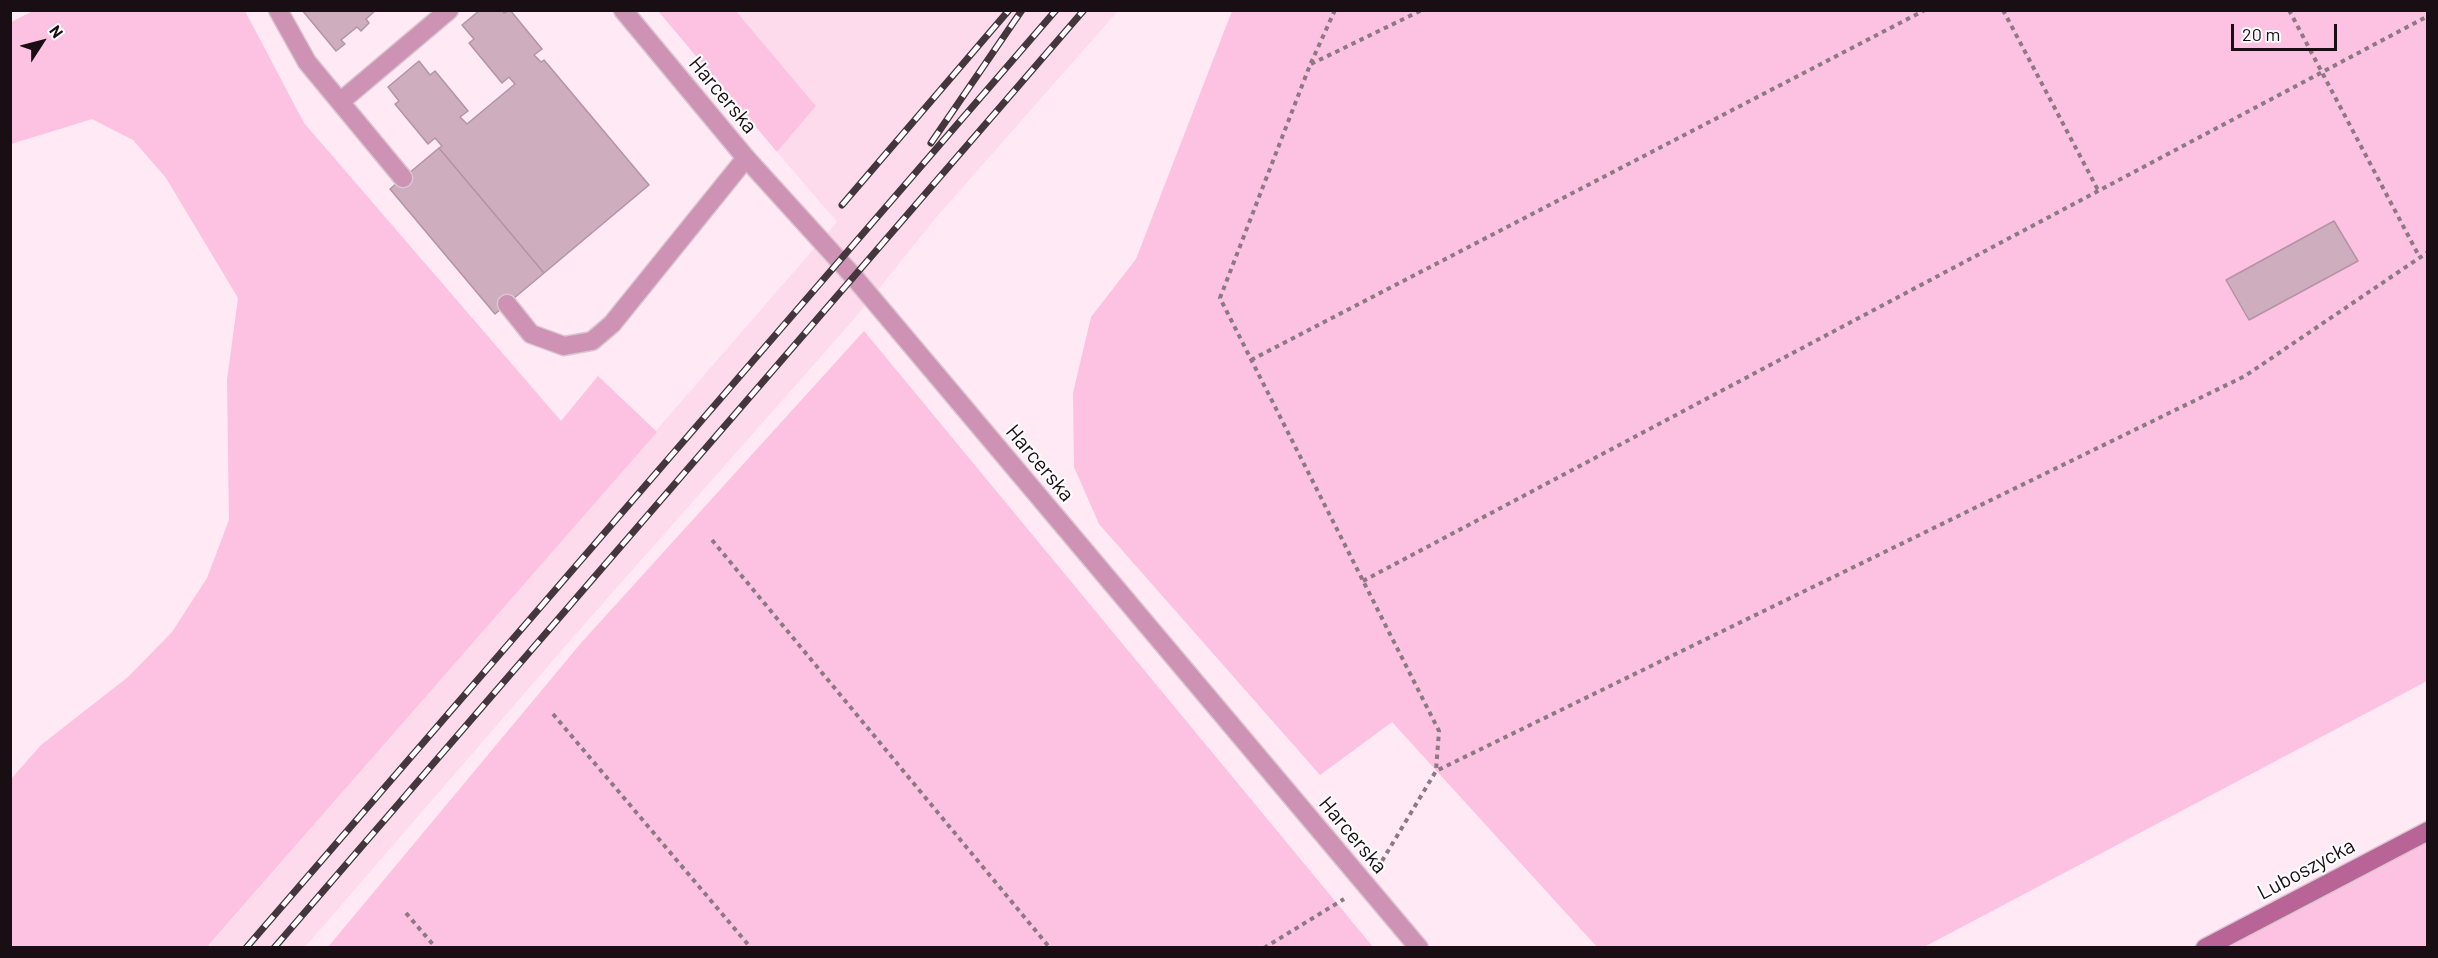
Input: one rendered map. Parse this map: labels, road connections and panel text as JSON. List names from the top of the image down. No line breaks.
{"streets":{"street":["Harcerska","Luboszycka"]},"scale_bar":"20 m","north":"top right"}
